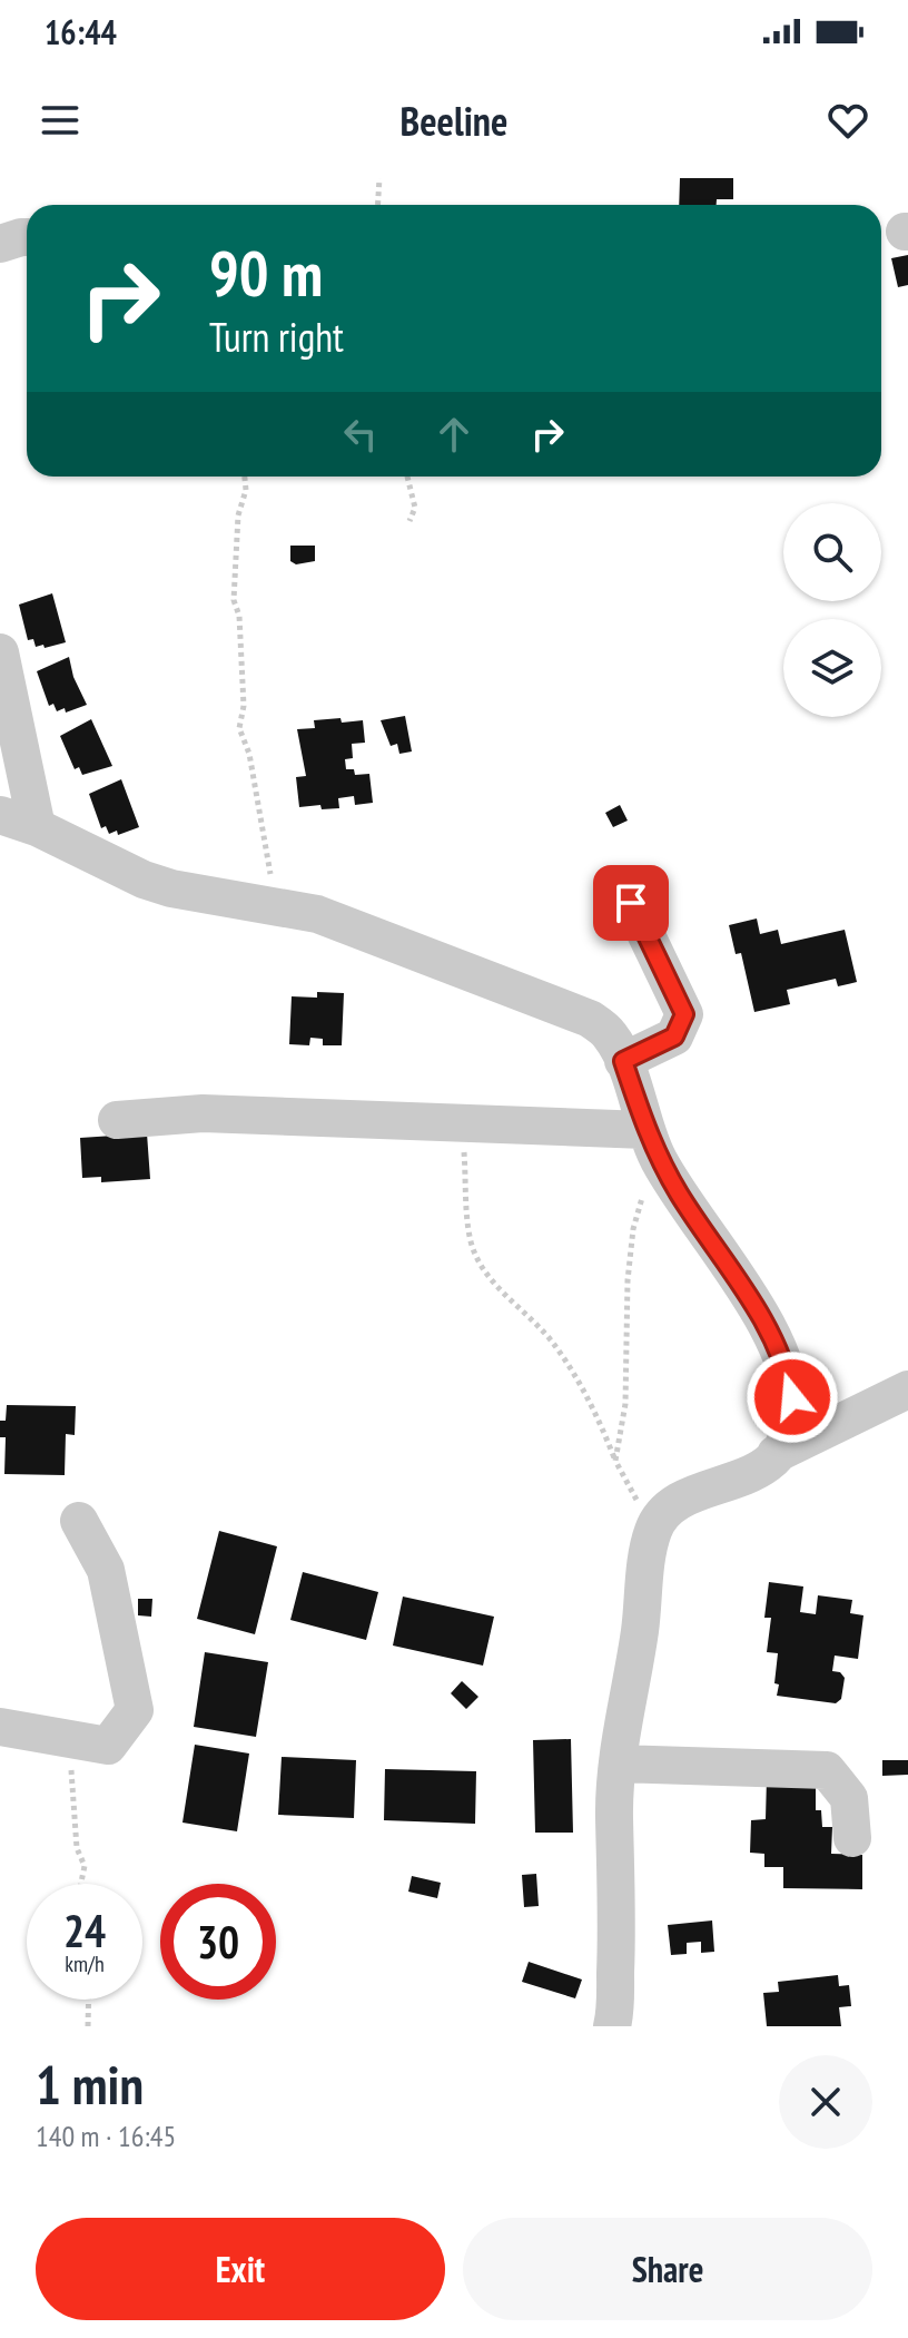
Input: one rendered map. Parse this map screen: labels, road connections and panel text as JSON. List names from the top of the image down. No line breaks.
{"page":{"status":"16:44","header":"Beeline","turn":["90 m","Turn right"],"speed":"24 km/h","limit":"30","heading":["1 min","140 m · 16:45"],"buttons":["Exit","Share"]}}
